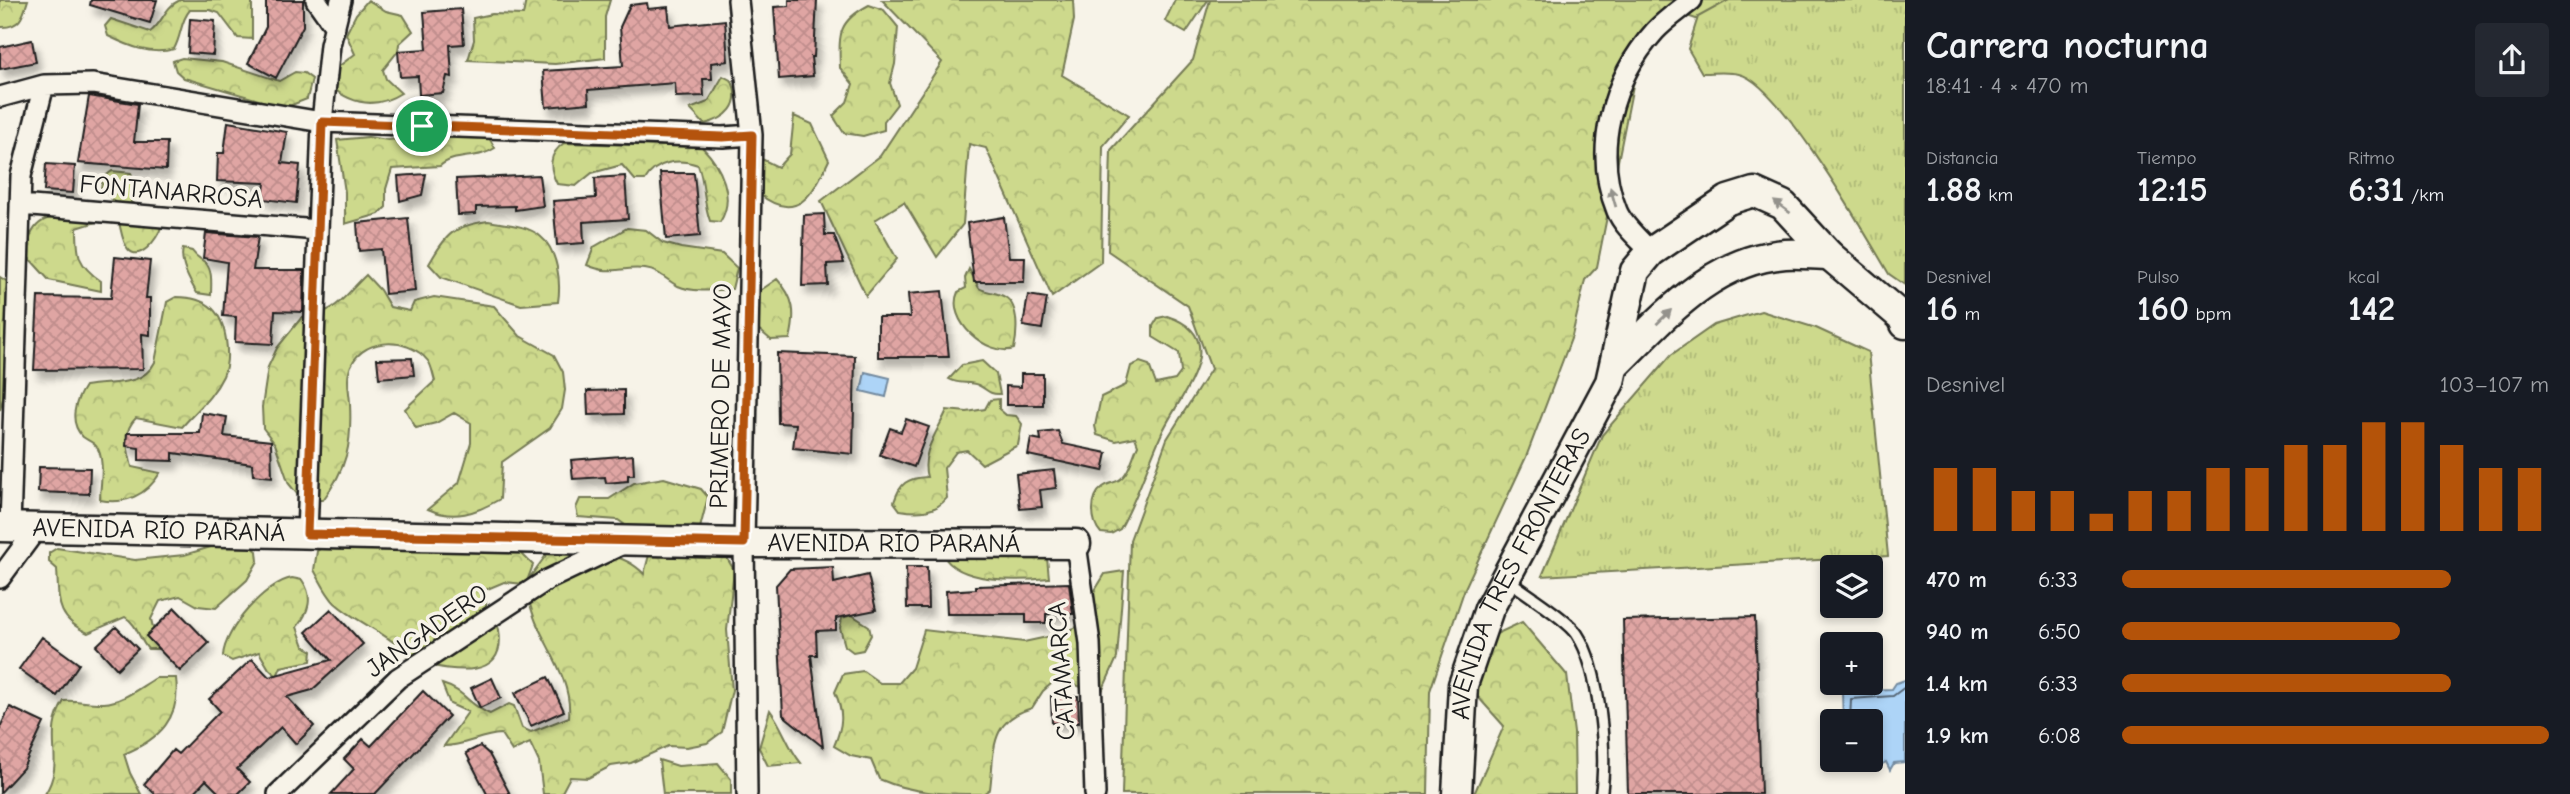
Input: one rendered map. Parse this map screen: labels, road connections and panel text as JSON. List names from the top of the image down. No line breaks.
{"streets":{"main road":["AVENIDA RÍO PARANÁ","AVENIDA TRES FRONTERAS"],"street":["FONTANARROSA","PRIMERO DE MAYO","JANGADERO","CATAMARCA"]},"crossings":[["PRIMERO DE MAYO","AVENIDA RÍO PARANÁ"],["AVENIDA RÍO PARANÁ","JANGADERO"],["AVENIDA RÍO PARANÁ","CATAMARCA"]],"page":{"heading":["Carrera nocturna","18:41 · 4 × 470 m"],"stats":[["Distancia","1.88 km"],["Tiempo","12:15"],["Ritmo","6:31 /km"],["Desnivel","16 m"],["Pulso","160 bpm"],["kcal","142"]],"chart":["Desnivel","103–107 m"],"list":[{"name":"470 m","note":"6:33"},{"name":"940 m","note":"6:50"},{"name":"1.4 km","note":"6:33"},{"name":"1.9 km","note":"6:08"}],"map_buttons":["+","−"]}}
